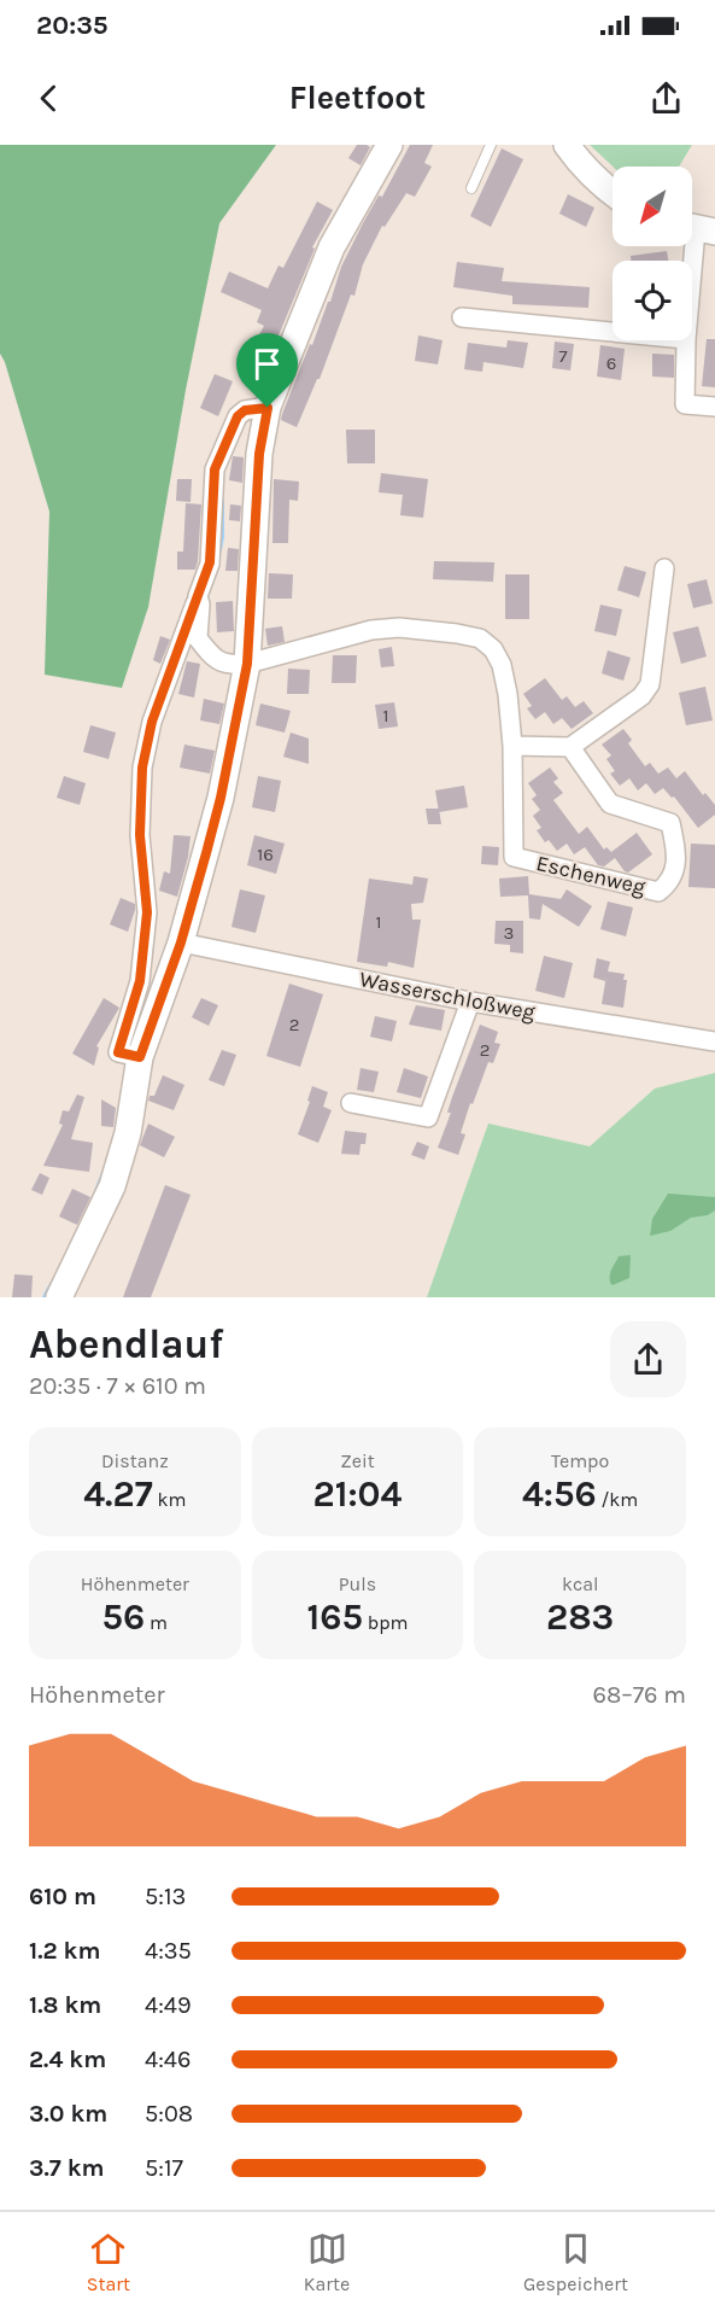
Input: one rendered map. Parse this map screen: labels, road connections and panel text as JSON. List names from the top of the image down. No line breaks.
{"streets":{"street":["Eschenweg","Wasserschloßweg"]},"house_numbers":["7","6","1","16","1","3","2","2"],"north":"bottom left","page":{"status":"20:35","header":"Fleetfoot","heading":["Abendlauf","20:35 · 7 × 610 m"],"stats":[["Distanz","4.27 km"],["Zeit","21:04"],["Tempo","4:56 /km"],["Höhenmeter","56 m"],["Puls","165 bpm"],["kcal","283"]],"chart":["Höhenmeter","68–76 m"],"list":[{"name":"610 m","note":"5:13"},{"name":"1.2 km","note":"4:35"},{"name":"1.8 km","note":"4:49"},{"name":"2.4 km","note":"4:46"},{"name":"3.0 km","note":"5:08"},{"name":"3.7 km","note":"5:17"}],"tabs":["Start","Karte","Gespeichert"]}}
